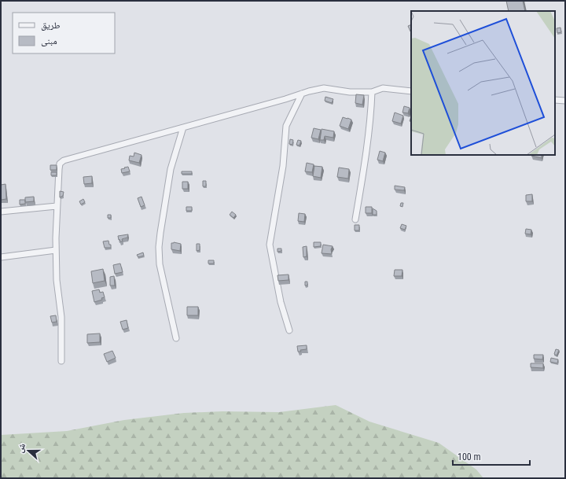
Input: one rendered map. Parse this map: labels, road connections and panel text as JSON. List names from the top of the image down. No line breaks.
{"legend":["طريق","مبنى"],"scale_bar":"100 m","north":"left"}
